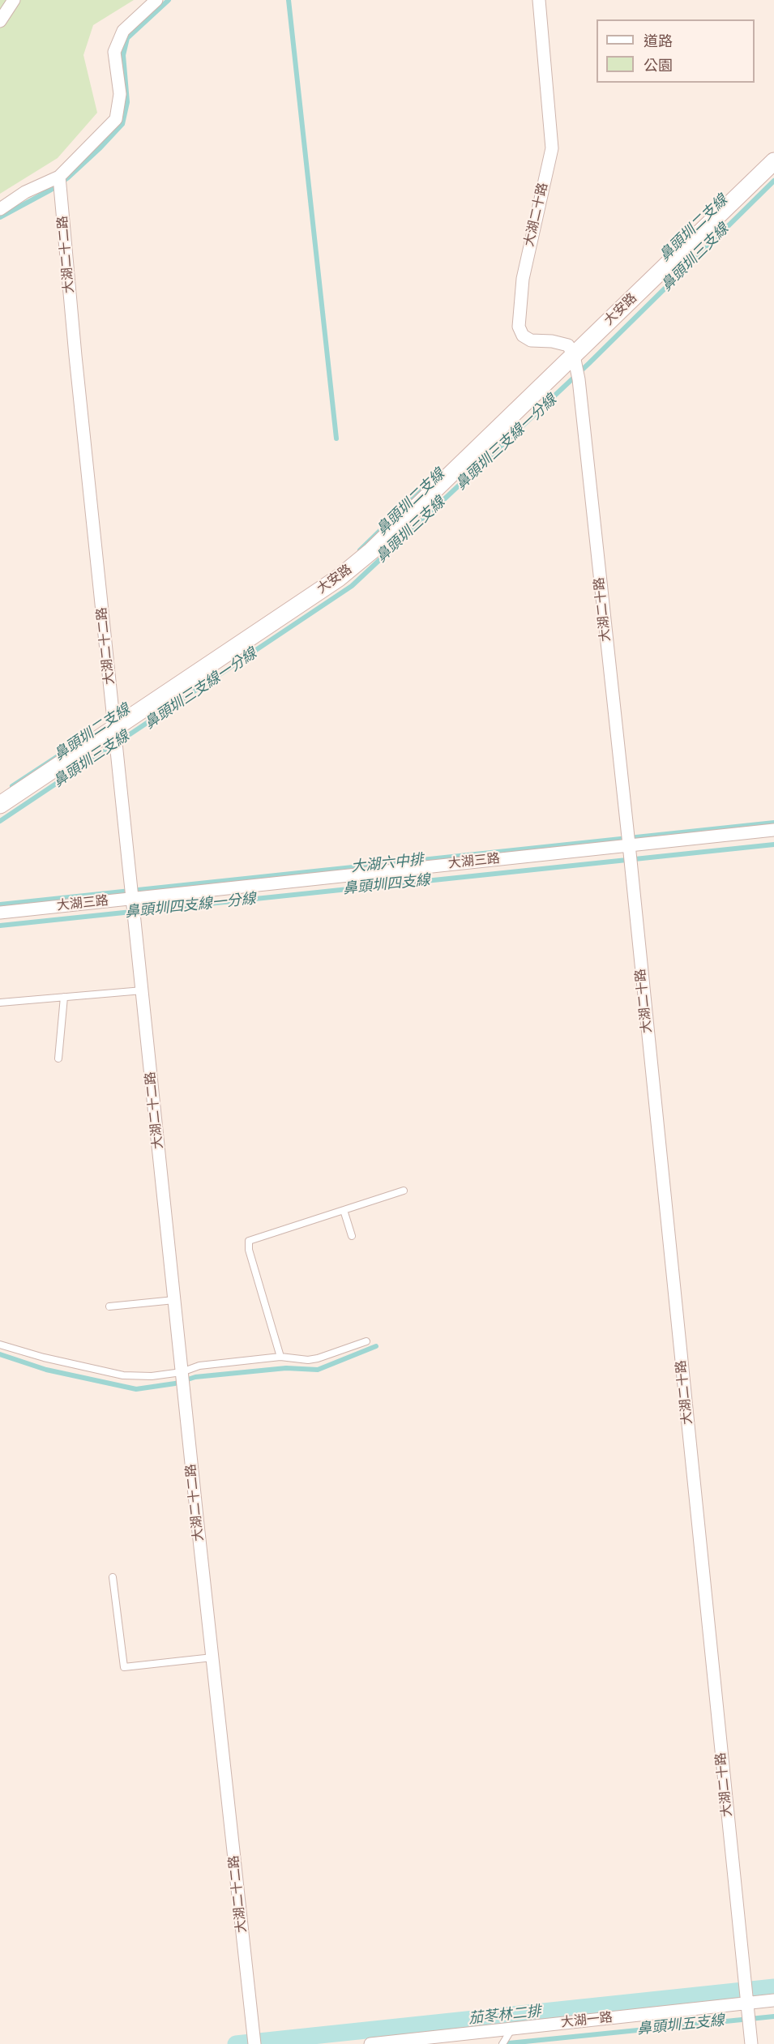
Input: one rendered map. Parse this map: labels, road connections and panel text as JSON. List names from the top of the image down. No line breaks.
{"streets":{"street":["大湖二十路","大湖二十二路","大安路","大湖三路","大湖一路"]},"crossings":[["大湖二十路","大安路"],["大湖二十路","大湖三路"],["大湖二十路","大湖一路"],["大湖二十二路","大安路"],["大湖二十二路","大湖三路"]],"water":["鼻頭圳二支線","鼻頭圳三支線","鼻頭圳三支線一分線","大湖六中排","鼻頭圳四支線","鼻頭圳四支線一分線","茄苳林二排","鼻頭圳五支線"],"legend":["道路","公園"]}
